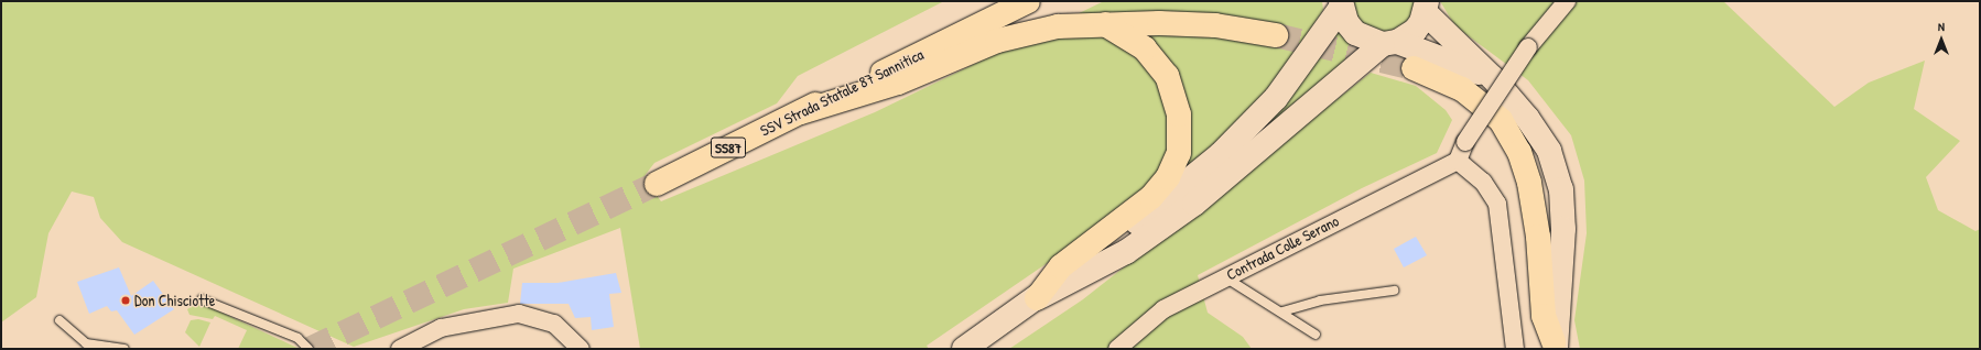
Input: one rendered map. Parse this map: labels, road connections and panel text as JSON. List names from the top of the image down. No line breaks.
{"streets":{"main road":["SSV Strada Statale 87 Sannitica","SS87"],"street":["Contrada Colle Serano"]},"places":["Don Chisciotte"],"north":"top"}
